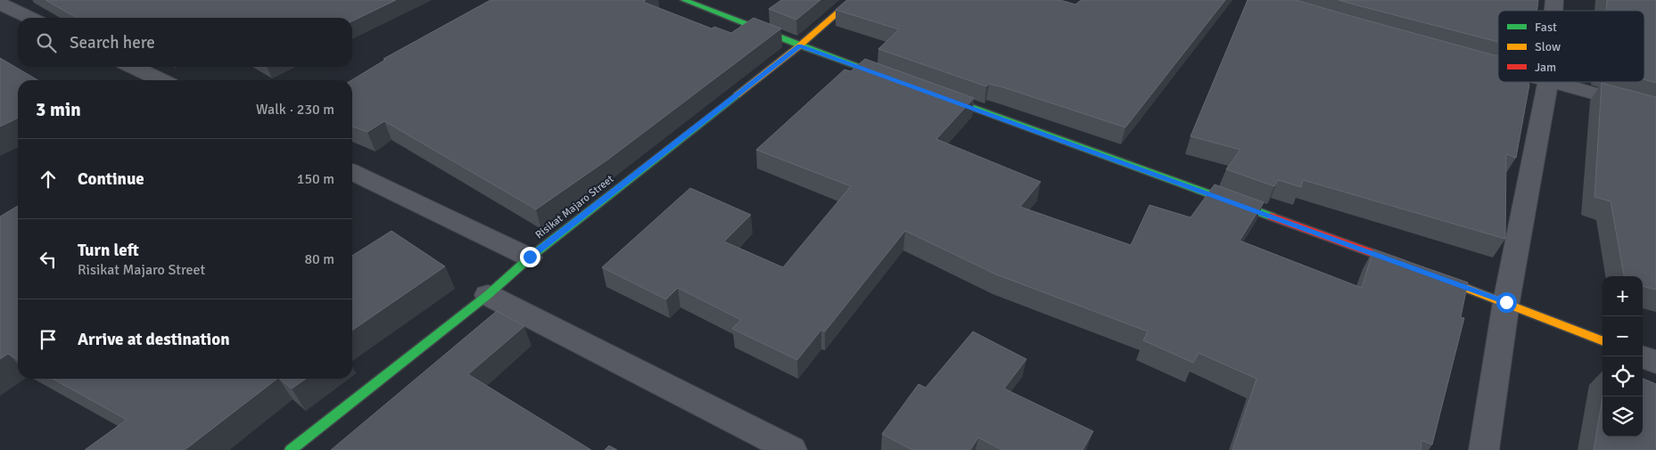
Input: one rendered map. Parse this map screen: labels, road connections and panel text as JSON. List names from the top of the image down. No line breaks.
{"streets":{"street":["Risikat Majaro Street"]},"legend":["Fast","Slow","Jam"],"page":{"search":"Search here","heading":["3 min","Walk · 230 m"],"list":[["Continue","150 m"],["Turn left","Risikat Majaro Street","80 m"],"Arrive at destination"],"map_buttons":["+","−"]}}
